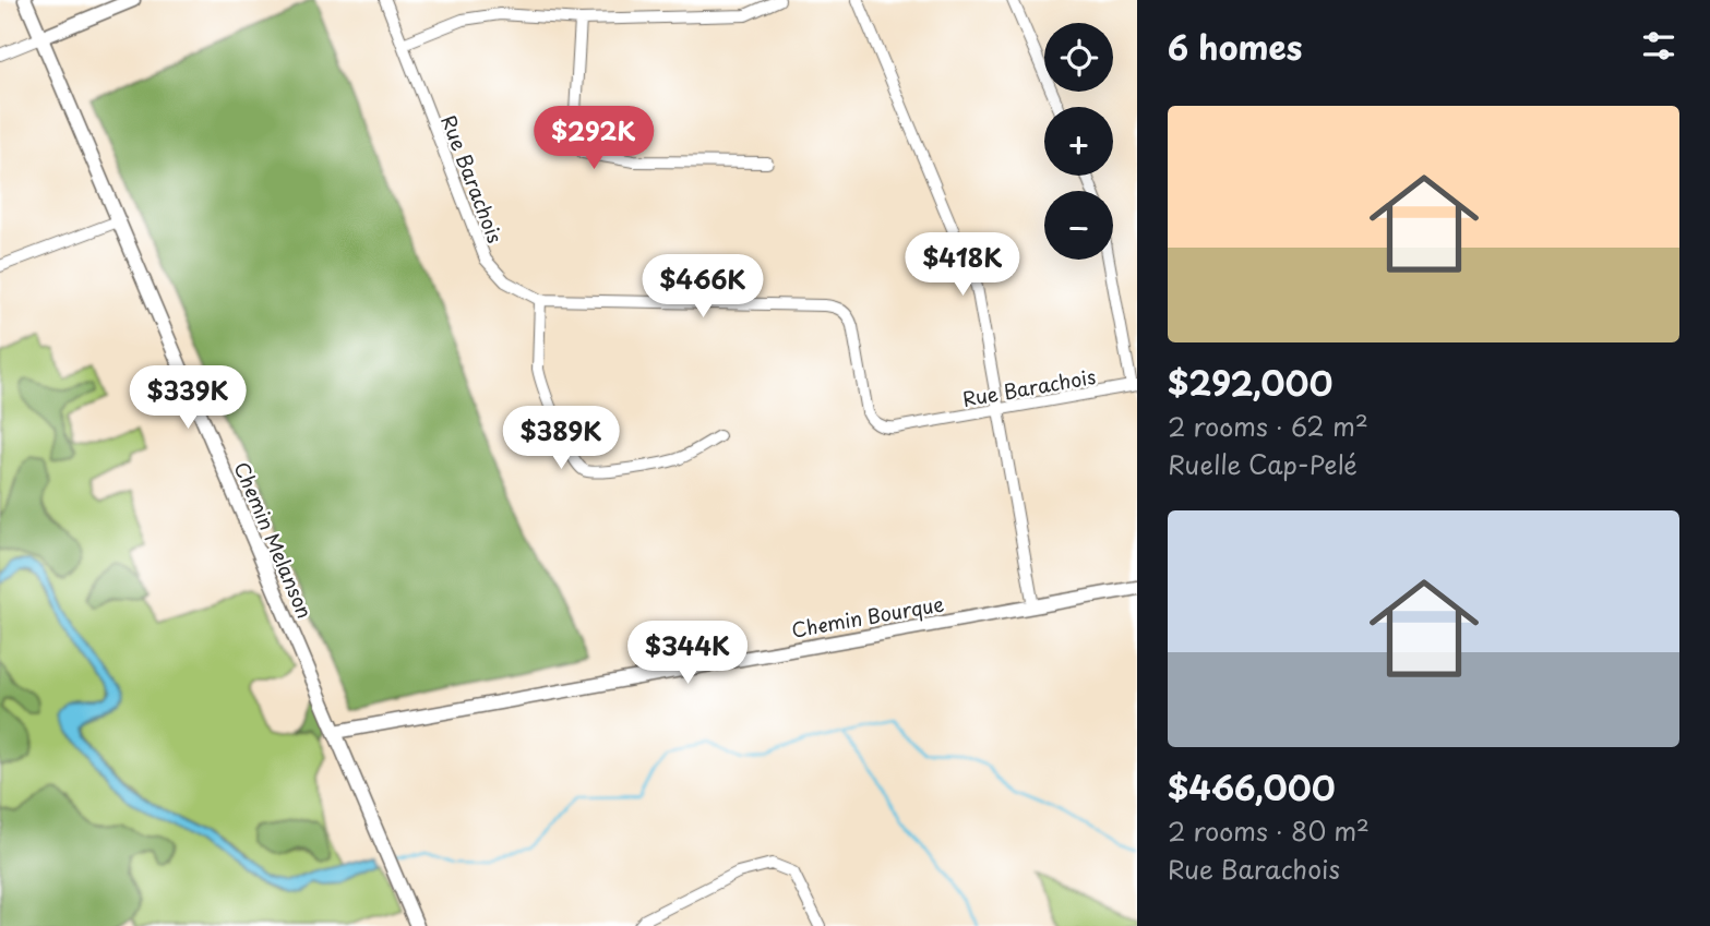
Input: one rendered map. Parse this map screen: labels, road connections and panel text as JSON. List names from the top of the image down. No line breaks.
{"streets":{"street":["Rue Barachois","Chemin Melanson","Chemin Bourque"]},"crossings":[["Chemin Melanson","Chemin Bourque"]],"page":{"heading":"6 homes","map_buttons":["+","−"],"list":[{"name":"$292,000","note":"2 rooms · 62 m² · Ruelle Cap-Pelé"},{"name":"$466,000","note":"2 rooms · 80 m² · Rue Barachois"}],"price":["$292K","$418K","$466K","$339K","$389K","$344K"]}}
